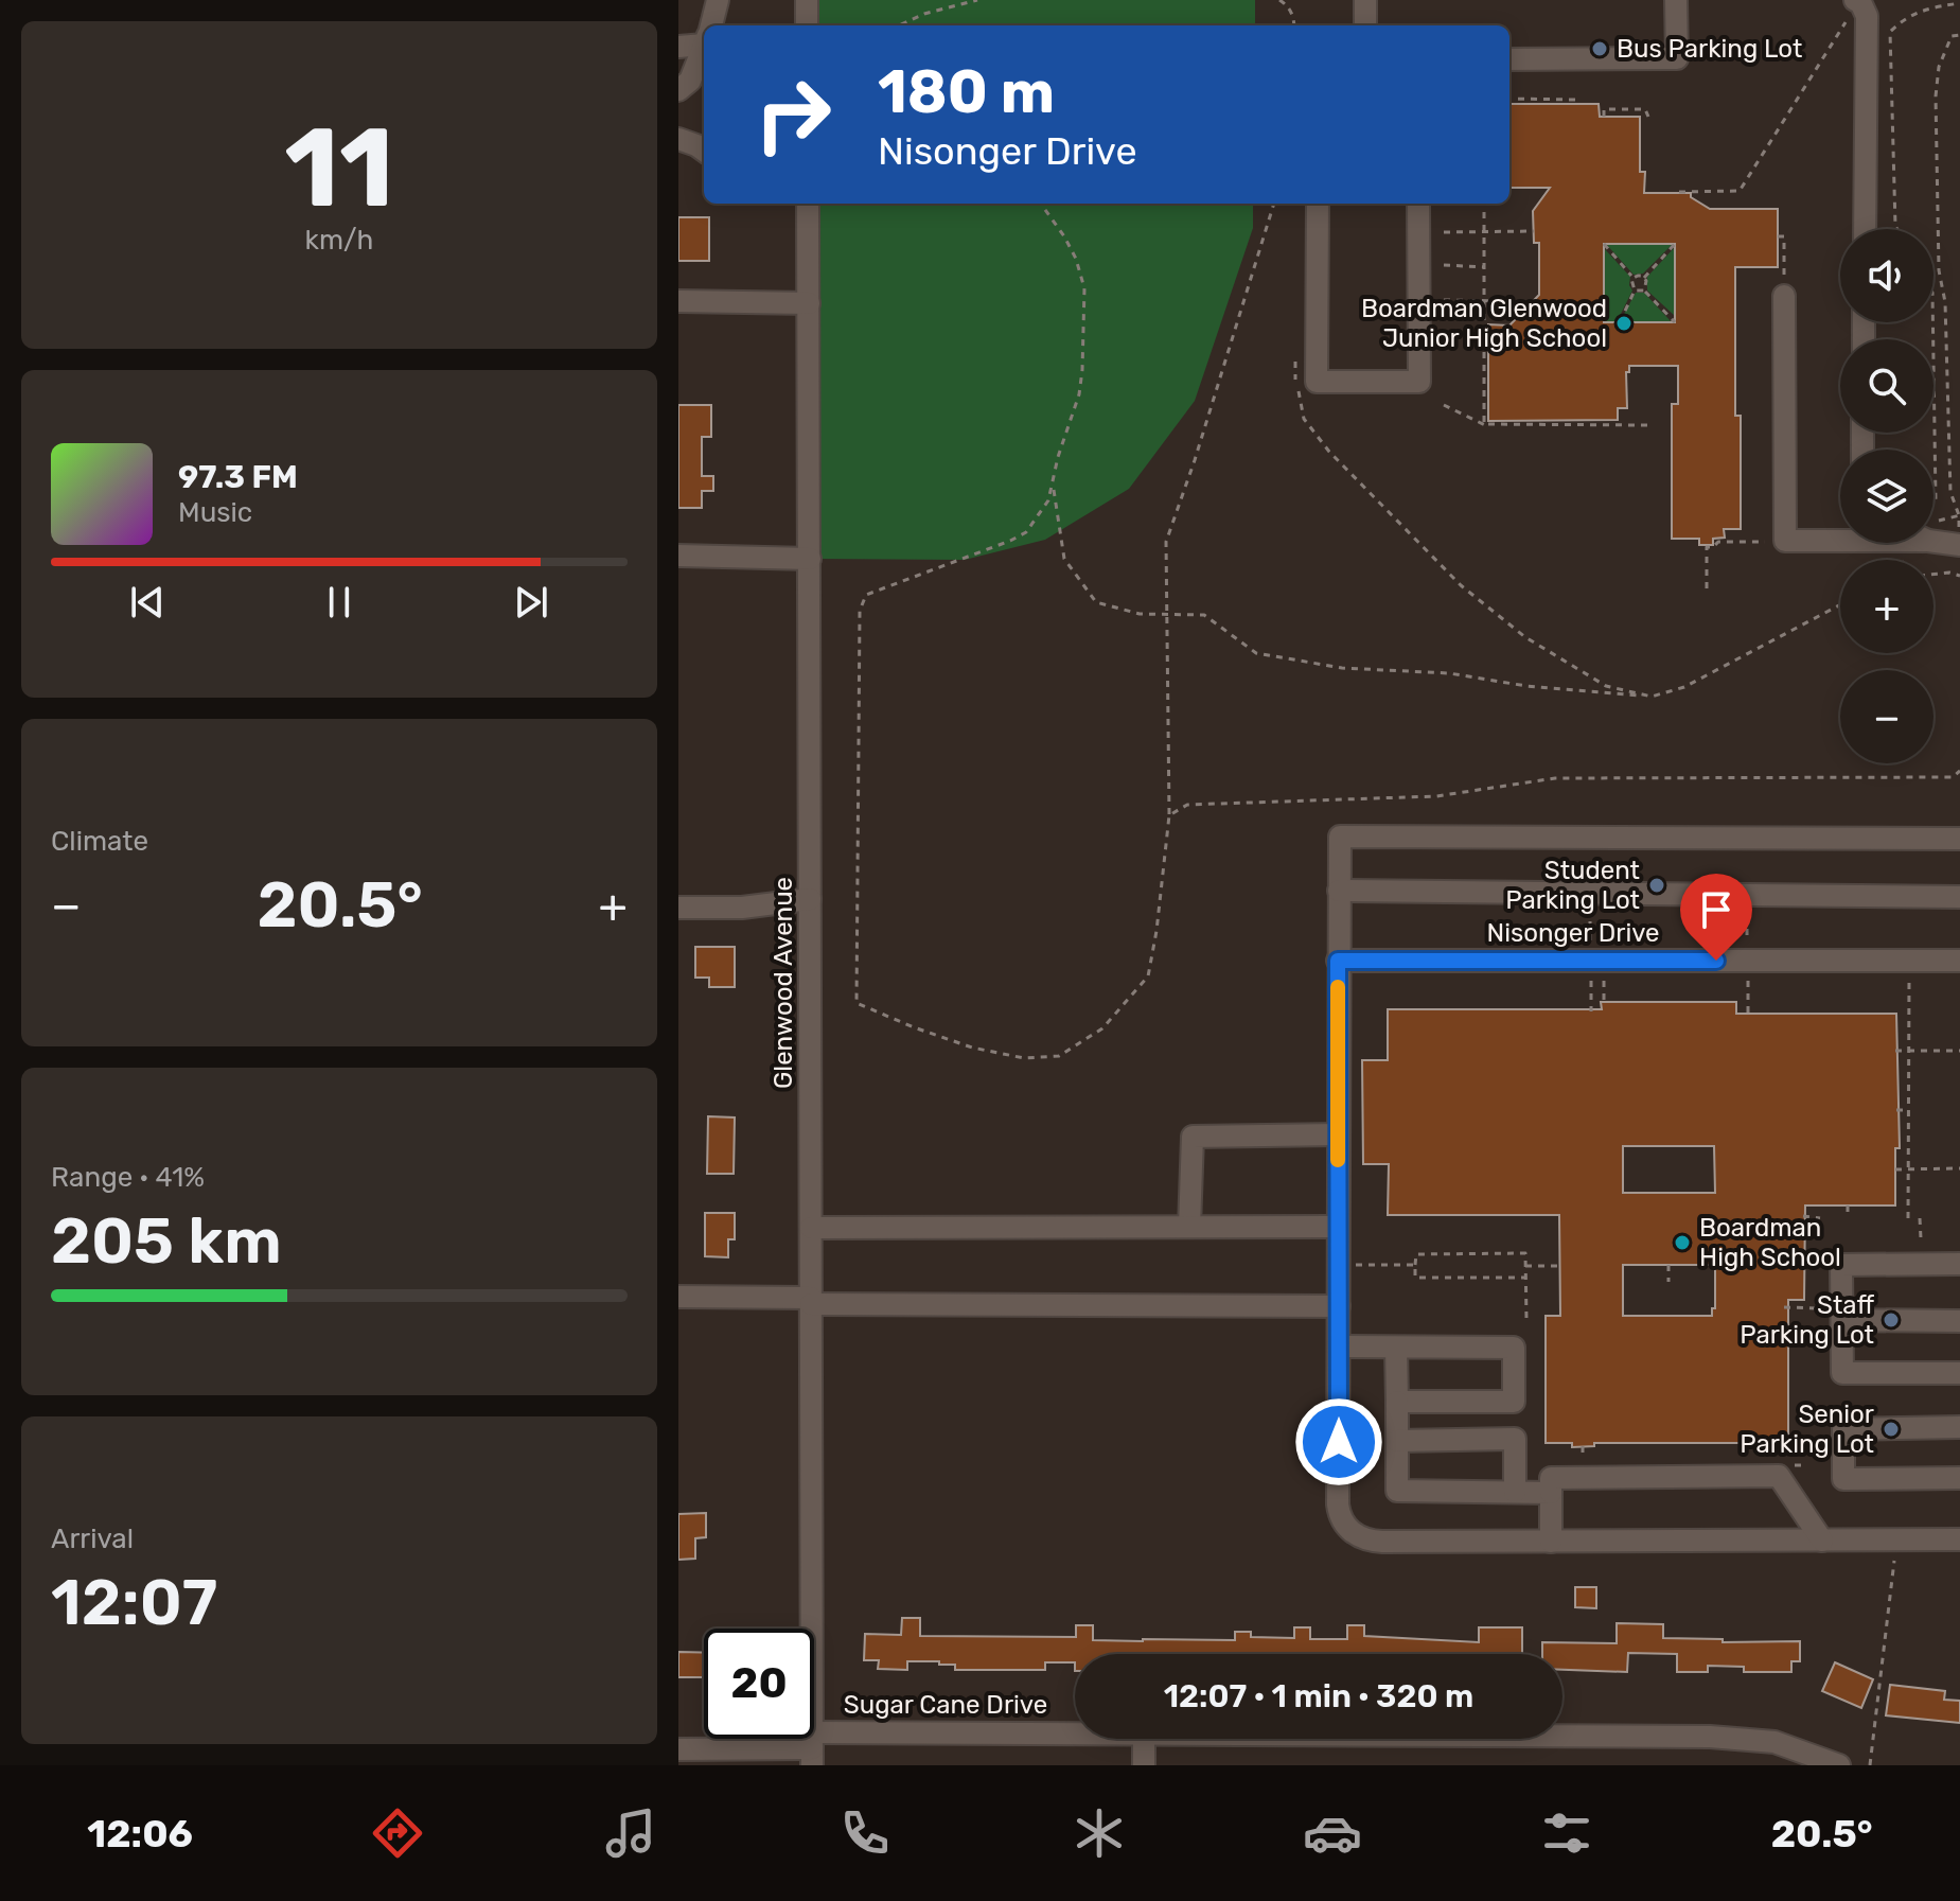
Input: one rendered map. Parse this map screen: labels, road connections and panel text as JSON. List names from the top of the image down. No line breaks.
{"streets":{"street":["Nisonger Drive","Glenwood Avenue","Sugar Cane Drive"]},"crossings":[["Glenwood Avenue","Sugar Cane Drive"]],"places":["Bus Parking Lot","Boardman Glenwood Junior High School","Student Parking Lot","Boardman High School","Staff Parking Lot","Senior Parking Lot"],"page":{"tile":[["11","km/h"],"Climate",["Range · 41%","205 km"],["Arrival","12:07"]],"turn":["180 m","Nisonger Drive"],"map_buttons":["+","−"],"song":["97.3 FM","Music"],"heat":["−","20.5°","+"],"limit":"20","trip":"12:07 · 1 min · 320 m","tabs":["12:06","20.5°"]}}
